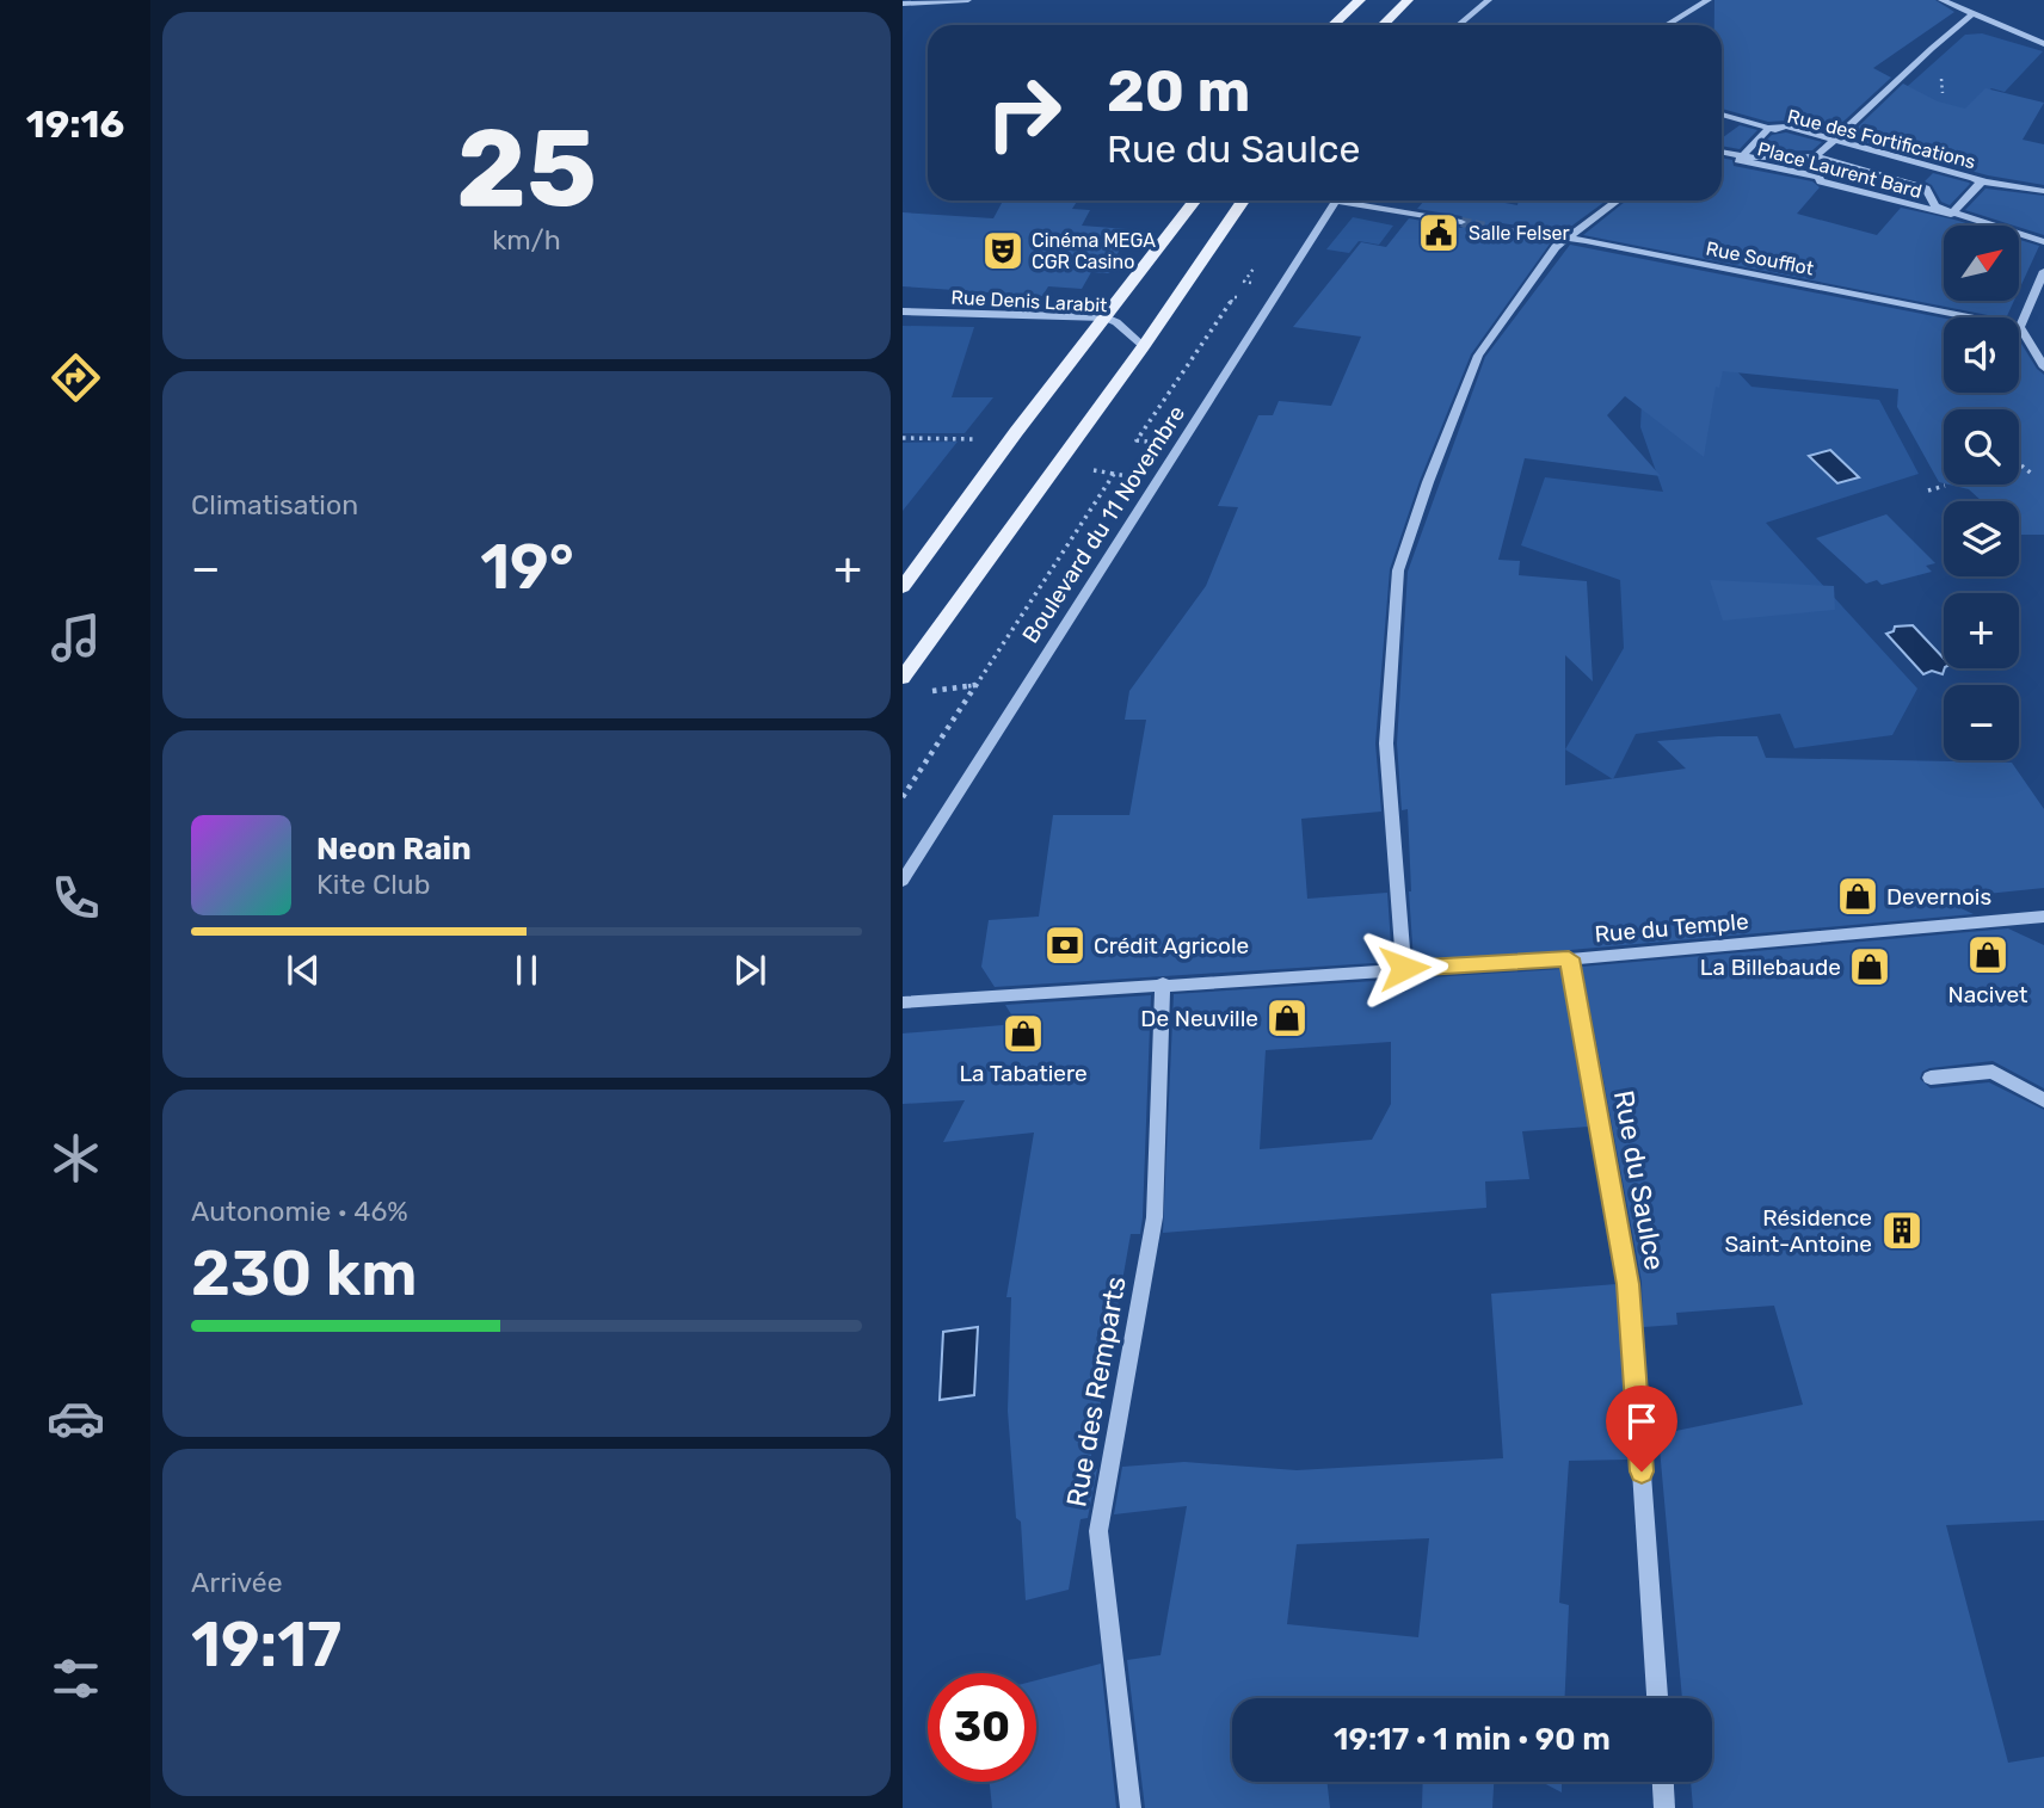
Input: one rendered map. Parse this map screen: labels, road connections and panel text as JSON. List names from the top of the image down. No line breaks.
{"streets":{"street":["Rue des Fortifications","Place Laurent Bard","Rue Soufflot","Rue Denis Larabit","Boulevard du 11 Novembre","Rue du Temple","Rue du Saulce","Rue des Remparts"]},"crossings":[["Rue des Fortifications","Place Laurent Bard"],["Rue du Temple","Rue du Saulce"],["Rue du Temple","Rue des Remparts"]],"places":{"public building":["Salle Felser"],"theatre":["Cinéma MEGA CGR Casino"],"shop":["Devernois","Nacivet","La Billebaude","De Neuville","La Tabatiere"],"bank":["Crédit Agricole"],"building":["Résidence Saint-Antoine"]},"north":"top right","page":{"tabs":"19:16","tile":[["25","km/h"],"Climatisation",["Autonomie · 46%","230 km"],["Arrivée","19:17"]],"turn":["20 m","Rue du Saulce"],"map_buttons":["+","−"],"heat":["−","19°","+"],"song":["Neon Rain","Kite Club"],"limit":"30","trip":"19:17 · 1 min · 90 m"}}
